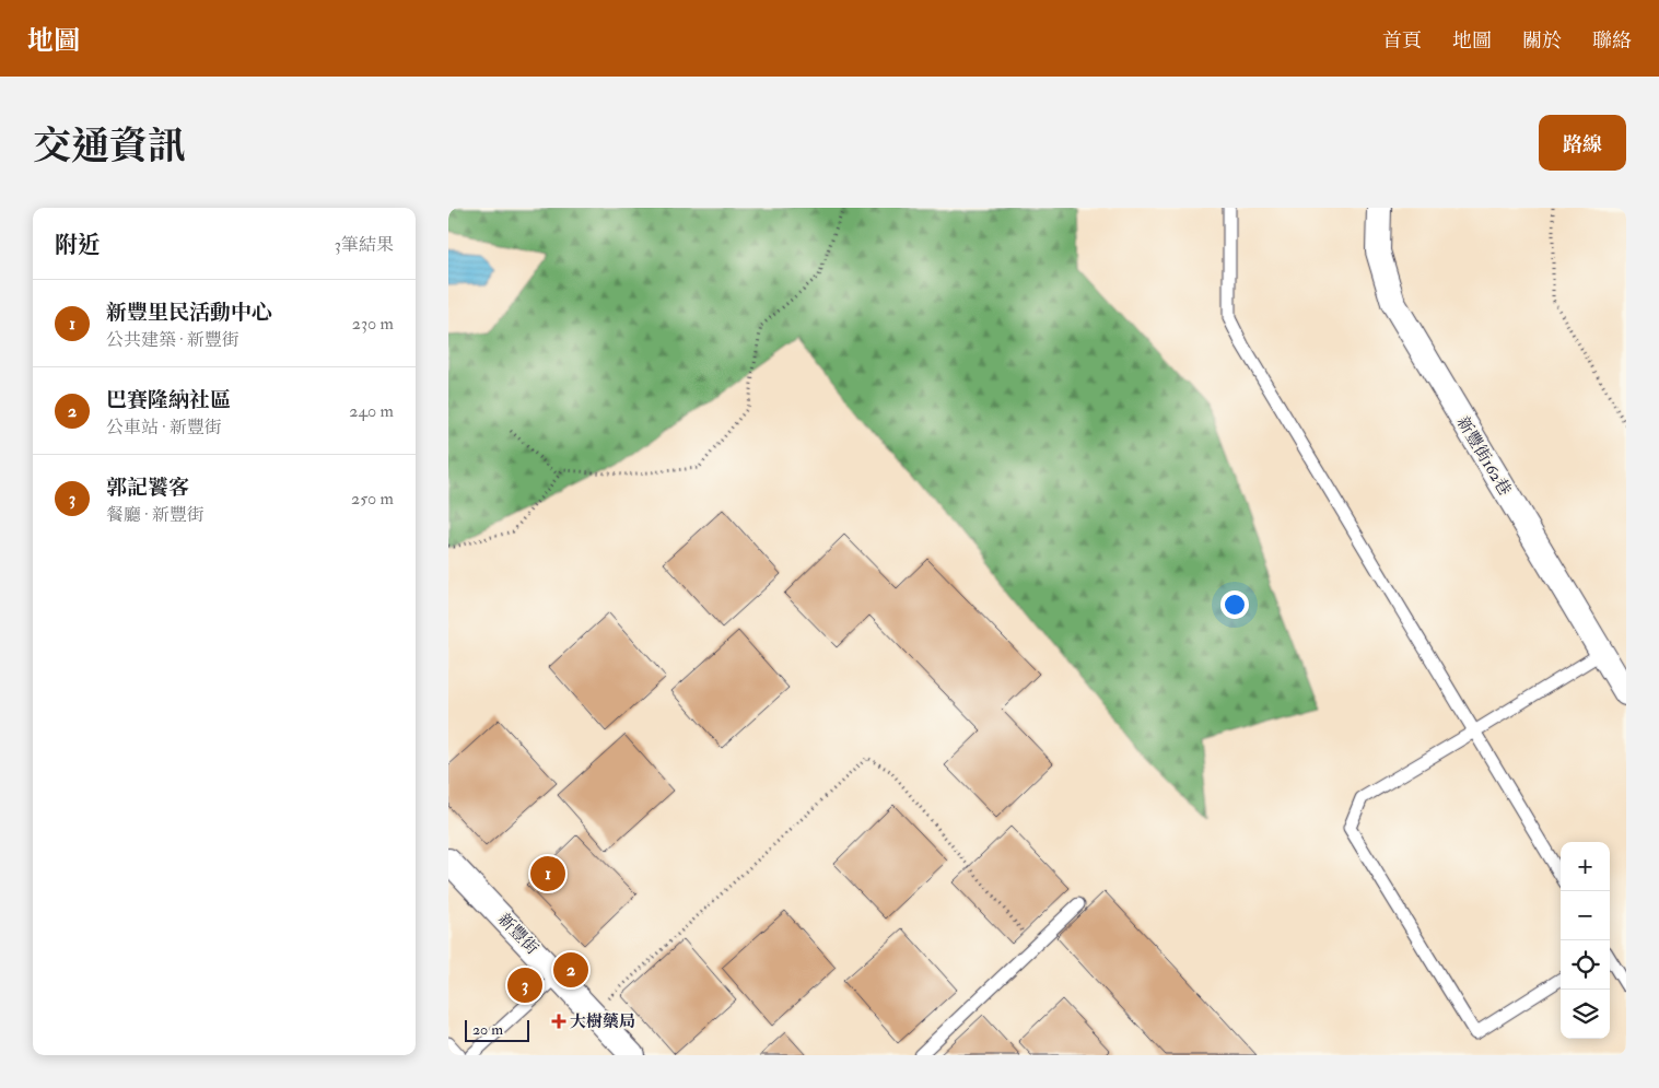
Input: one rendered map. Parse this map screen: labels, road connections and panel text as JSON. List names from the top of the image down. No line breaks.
{"streets":{"street":["新豐街162巷","新豐街"]},"places":{"health":["大樹藥局"]},"scale_bar":"20 m","page":{"header":"地圖","nav":["首頁","地圖","關於","聯絡"],"title":"交通資訊","buttons":"路線","heading":["附近","3筆結果"],"list":[{"mark":"1","name":"新豐里民活動中心","note":"公共建築 · 新豐街","value":"230 m"},{"mark":"2","name":"巴賽隆納社區","note":"公車站 · 新豐街","value":"240 m"},{"mark":"3","name":"郭記饕客","note":"餐廳 · 新豐街","value":"250 m"}],"map_buttons":["+","−"],"pins":["1","2","3"],"scale":"20 m"}}
